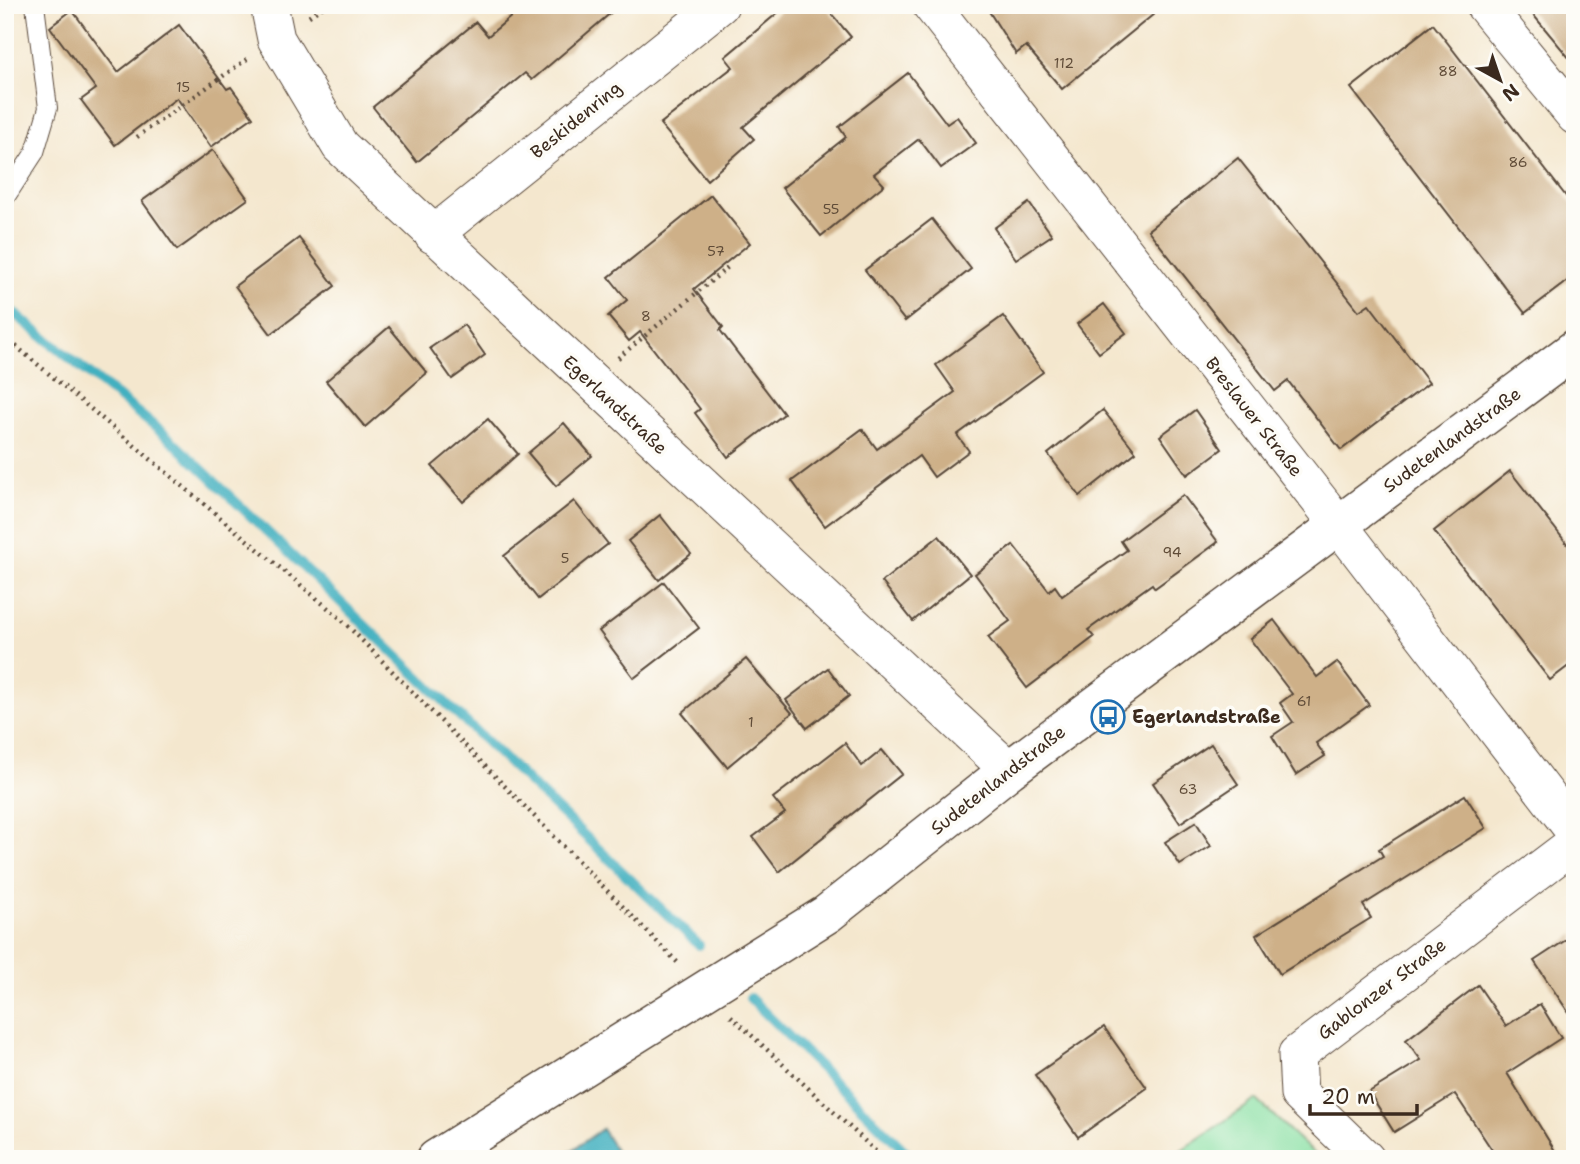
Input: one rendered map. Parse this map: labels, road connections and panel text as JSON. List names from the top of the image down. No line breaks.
{"streets":{"street":["Beskidenring","Egerlandstraße","Breslauer Straße","Sudetenlandstraße","Gablonzer Straße"]},"crossings":[["Beskidenring","Egerlandstraße"],["Egerlandstraße","Sudetenlandstraße"],["Breslauer Straße","Sudetenlandstraße"]],"places":{"bus stop":["Egerlandstraße"]},"house_numbers":["112","88","15","86","55","57","8","94","5","61","1","63"],"scale_bar":"20 m","north":"bottom right"}
